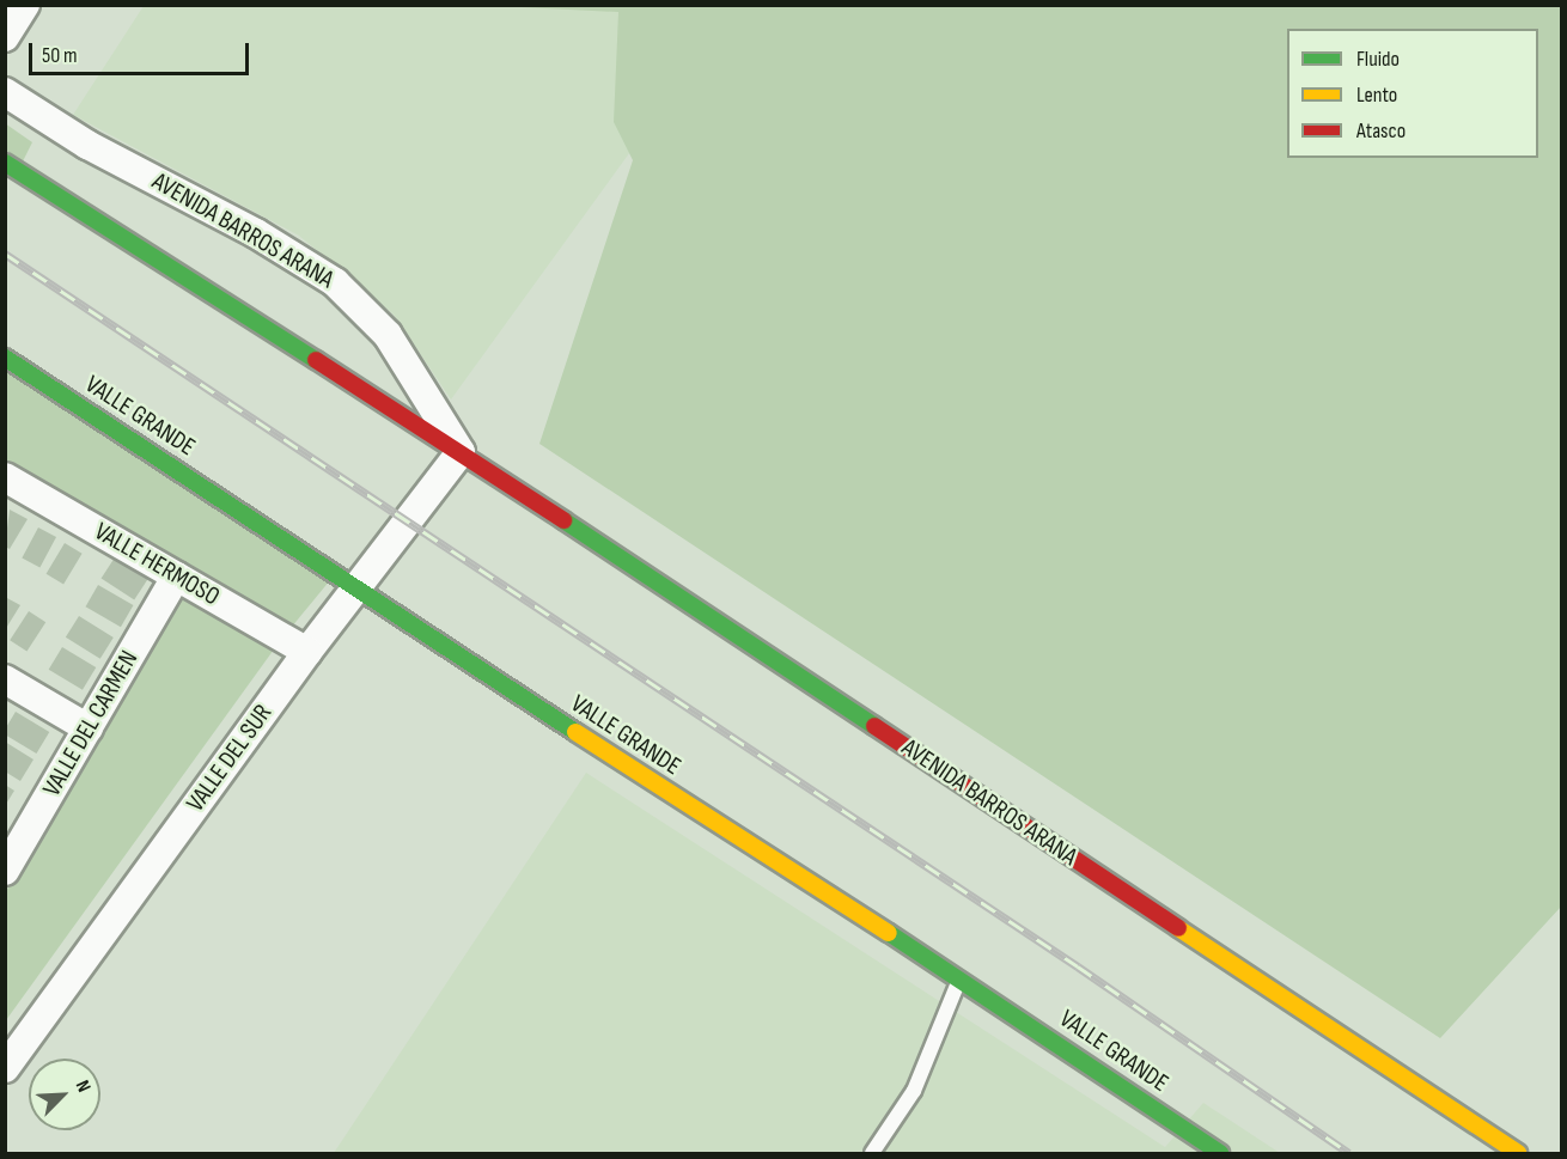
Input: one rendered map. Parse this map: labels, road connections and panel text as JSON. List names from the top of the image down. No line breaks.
{"streets":{"main road":["AVENIDA BARROS ARANA","VALLE GRANDE"],"street":["VALLE HERMOSO","VALLE DEL CARMEN","VALLE DEL SUR"]},"crossings":[["AVENIDA BARROS ARANA","VALLE DEL SUR"],["VALLE GRANDE","VALLE DEL SUR"],["VALLE HERMOSO","VALLE DEL CARMEN"],["VALLE HERMOSO","VALLE DEL SUR"]],"legend":["Fluido","Lento","Atasco"],"scale_bar":"50 m","north":"top right"}
